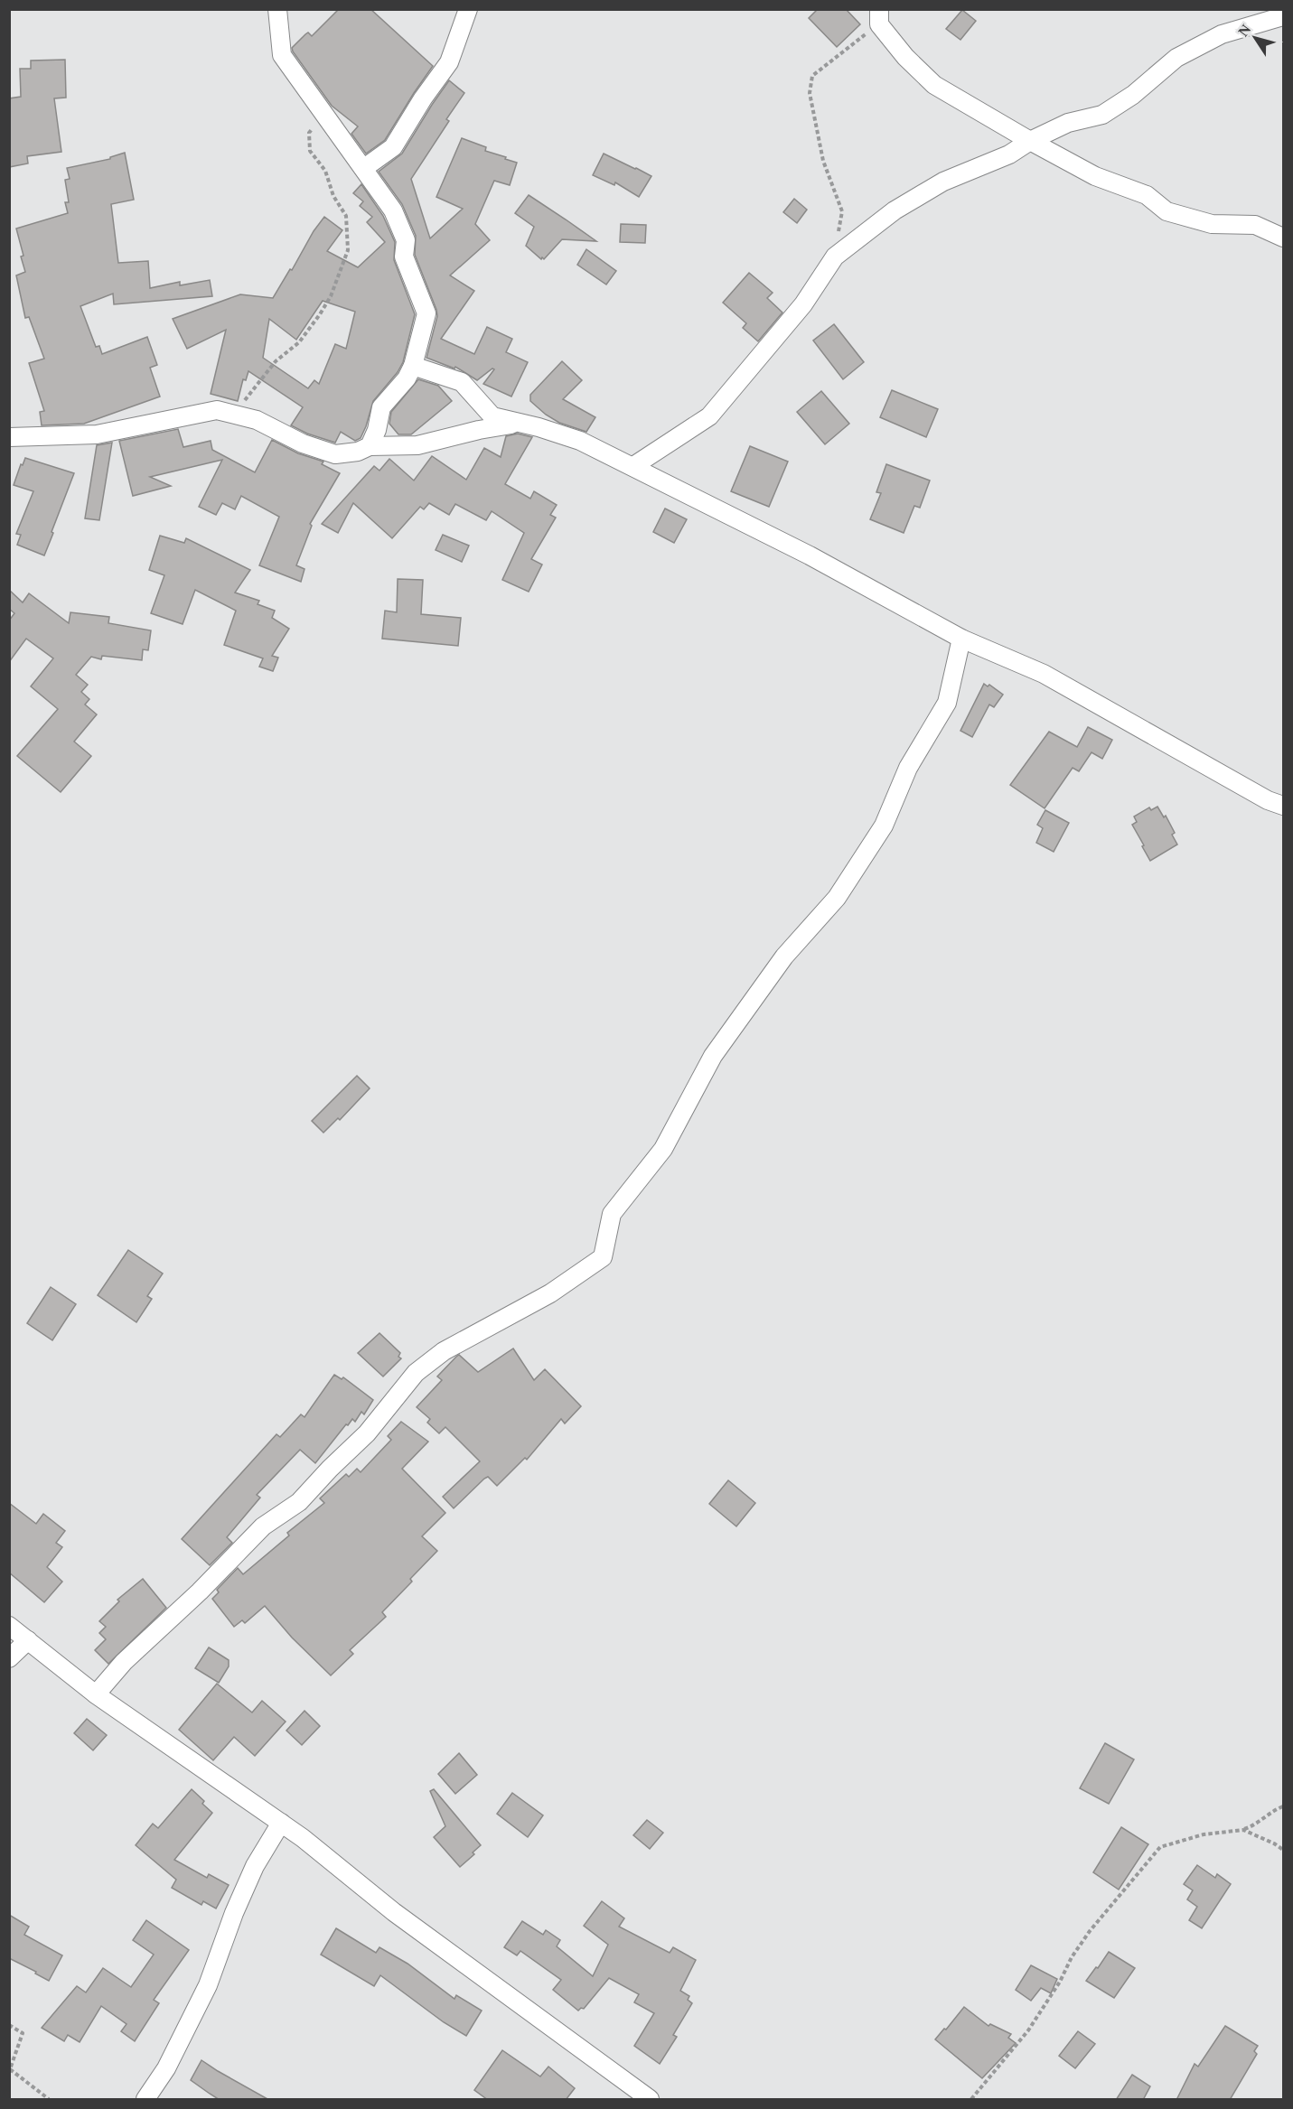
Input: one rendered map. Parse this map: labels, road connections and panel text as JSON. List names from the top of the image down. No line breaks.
{"north":"top left"}
